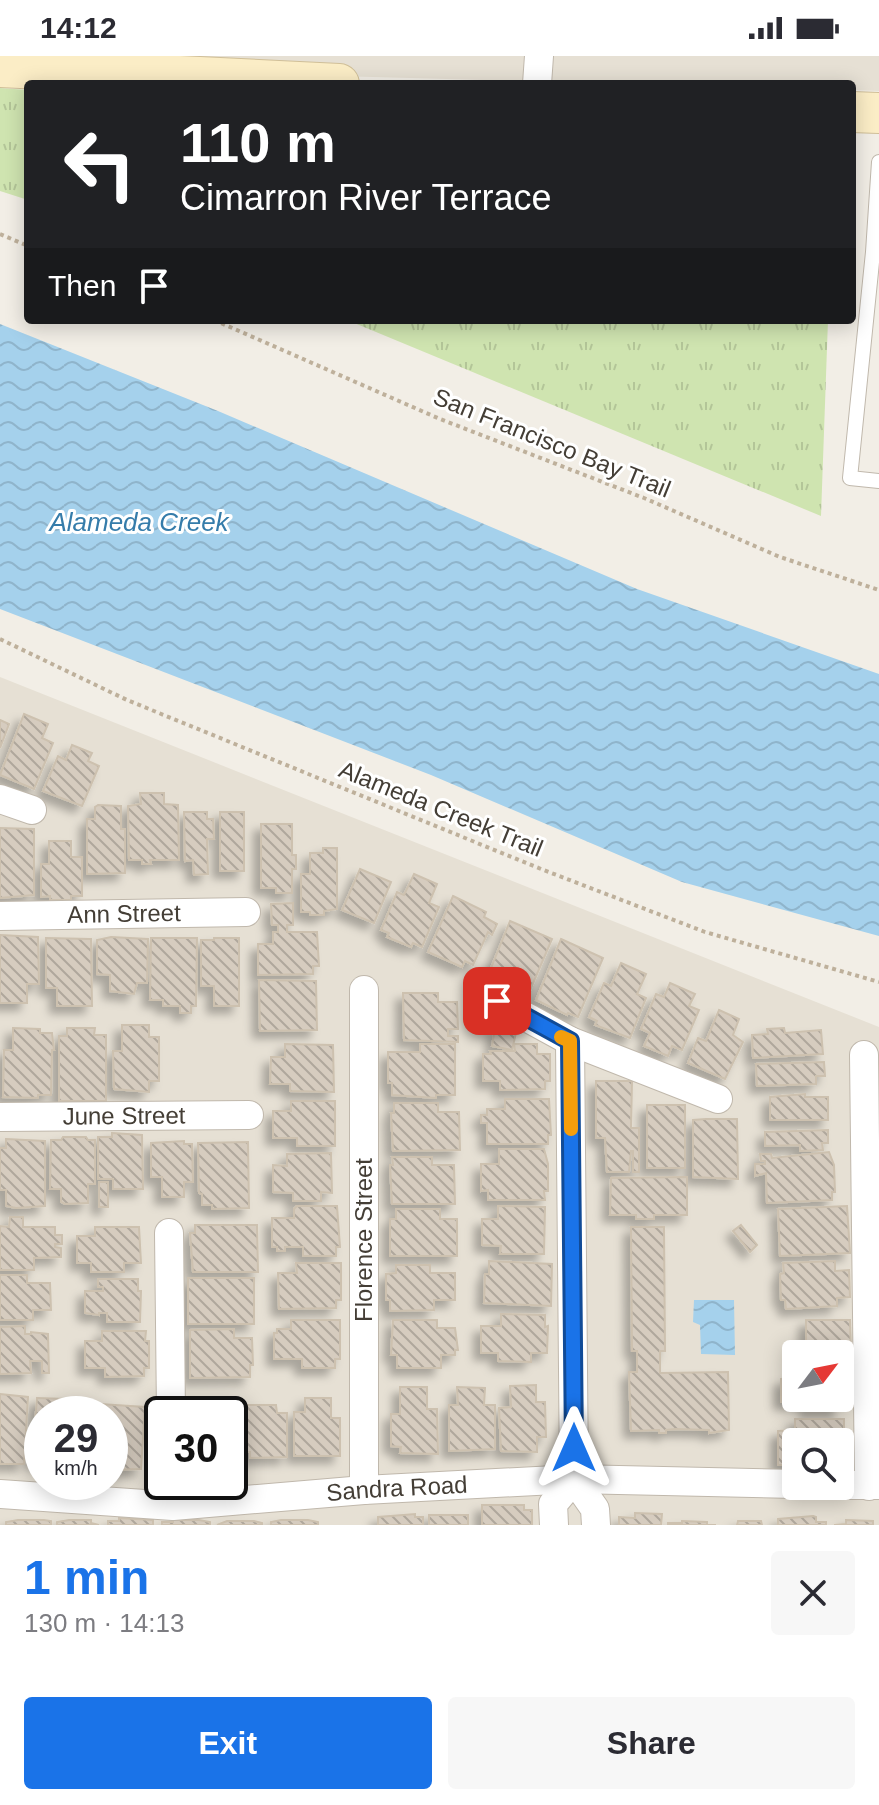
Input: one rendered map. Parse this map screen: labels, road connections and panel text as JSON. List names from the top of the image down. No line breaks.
{"streets":{"street":["Ann Street","June Street","Florence Street","Sandra Road"],"path":["San Francisco Bay Trail","Alameda Creek Trail"]},"crossings":[["Florence Street","Sandra Road"]],"water":["Alameda Creek"],"north":"top right","page":{"status":"14:12","turn":["110 m","Cimarron River Terrace"],"then":"Then","speed":"29 km/h","limit":"30","heading":["1 min","130 m · 14:13"],"buttons":["Exit","Share"]}}
